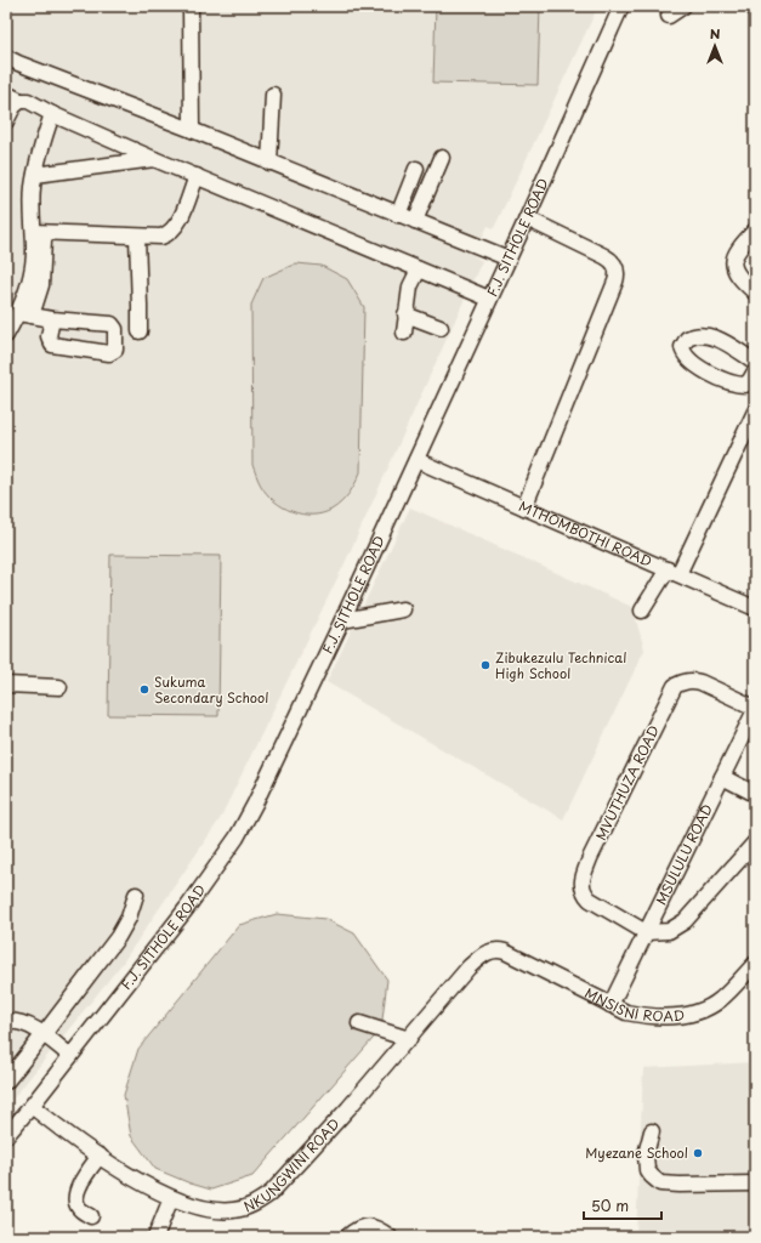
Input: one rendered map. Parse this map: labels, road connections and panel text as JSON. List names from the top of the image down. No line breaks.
{"streets":{"street":["F.J. SITHOLE ROAD","MTHOMBOTHI ROAD","MVUTHUZA ROAD","MSULULU ROAD","MNSISNI ROAD","NKUNGWINI ROAD"]},"crossings":[["F.J. SITHOLE ROAD","MTHOMBOTHI ROAD"],["F.J. SITHOLE ROAD","NKUNGWINI ROAD"],["MVUTHUZA ROAD","MSULULU ROAD"],["MSULULU ROAD","MNSISNI ROAD"],["MNSISNI ROAD","NKUNGWINI ROAD"]],"places":["Zibukezulu Technical High School","Sukuma Secondary School","Myezane School"],"scale_bar":"50 m","north":"top"}
